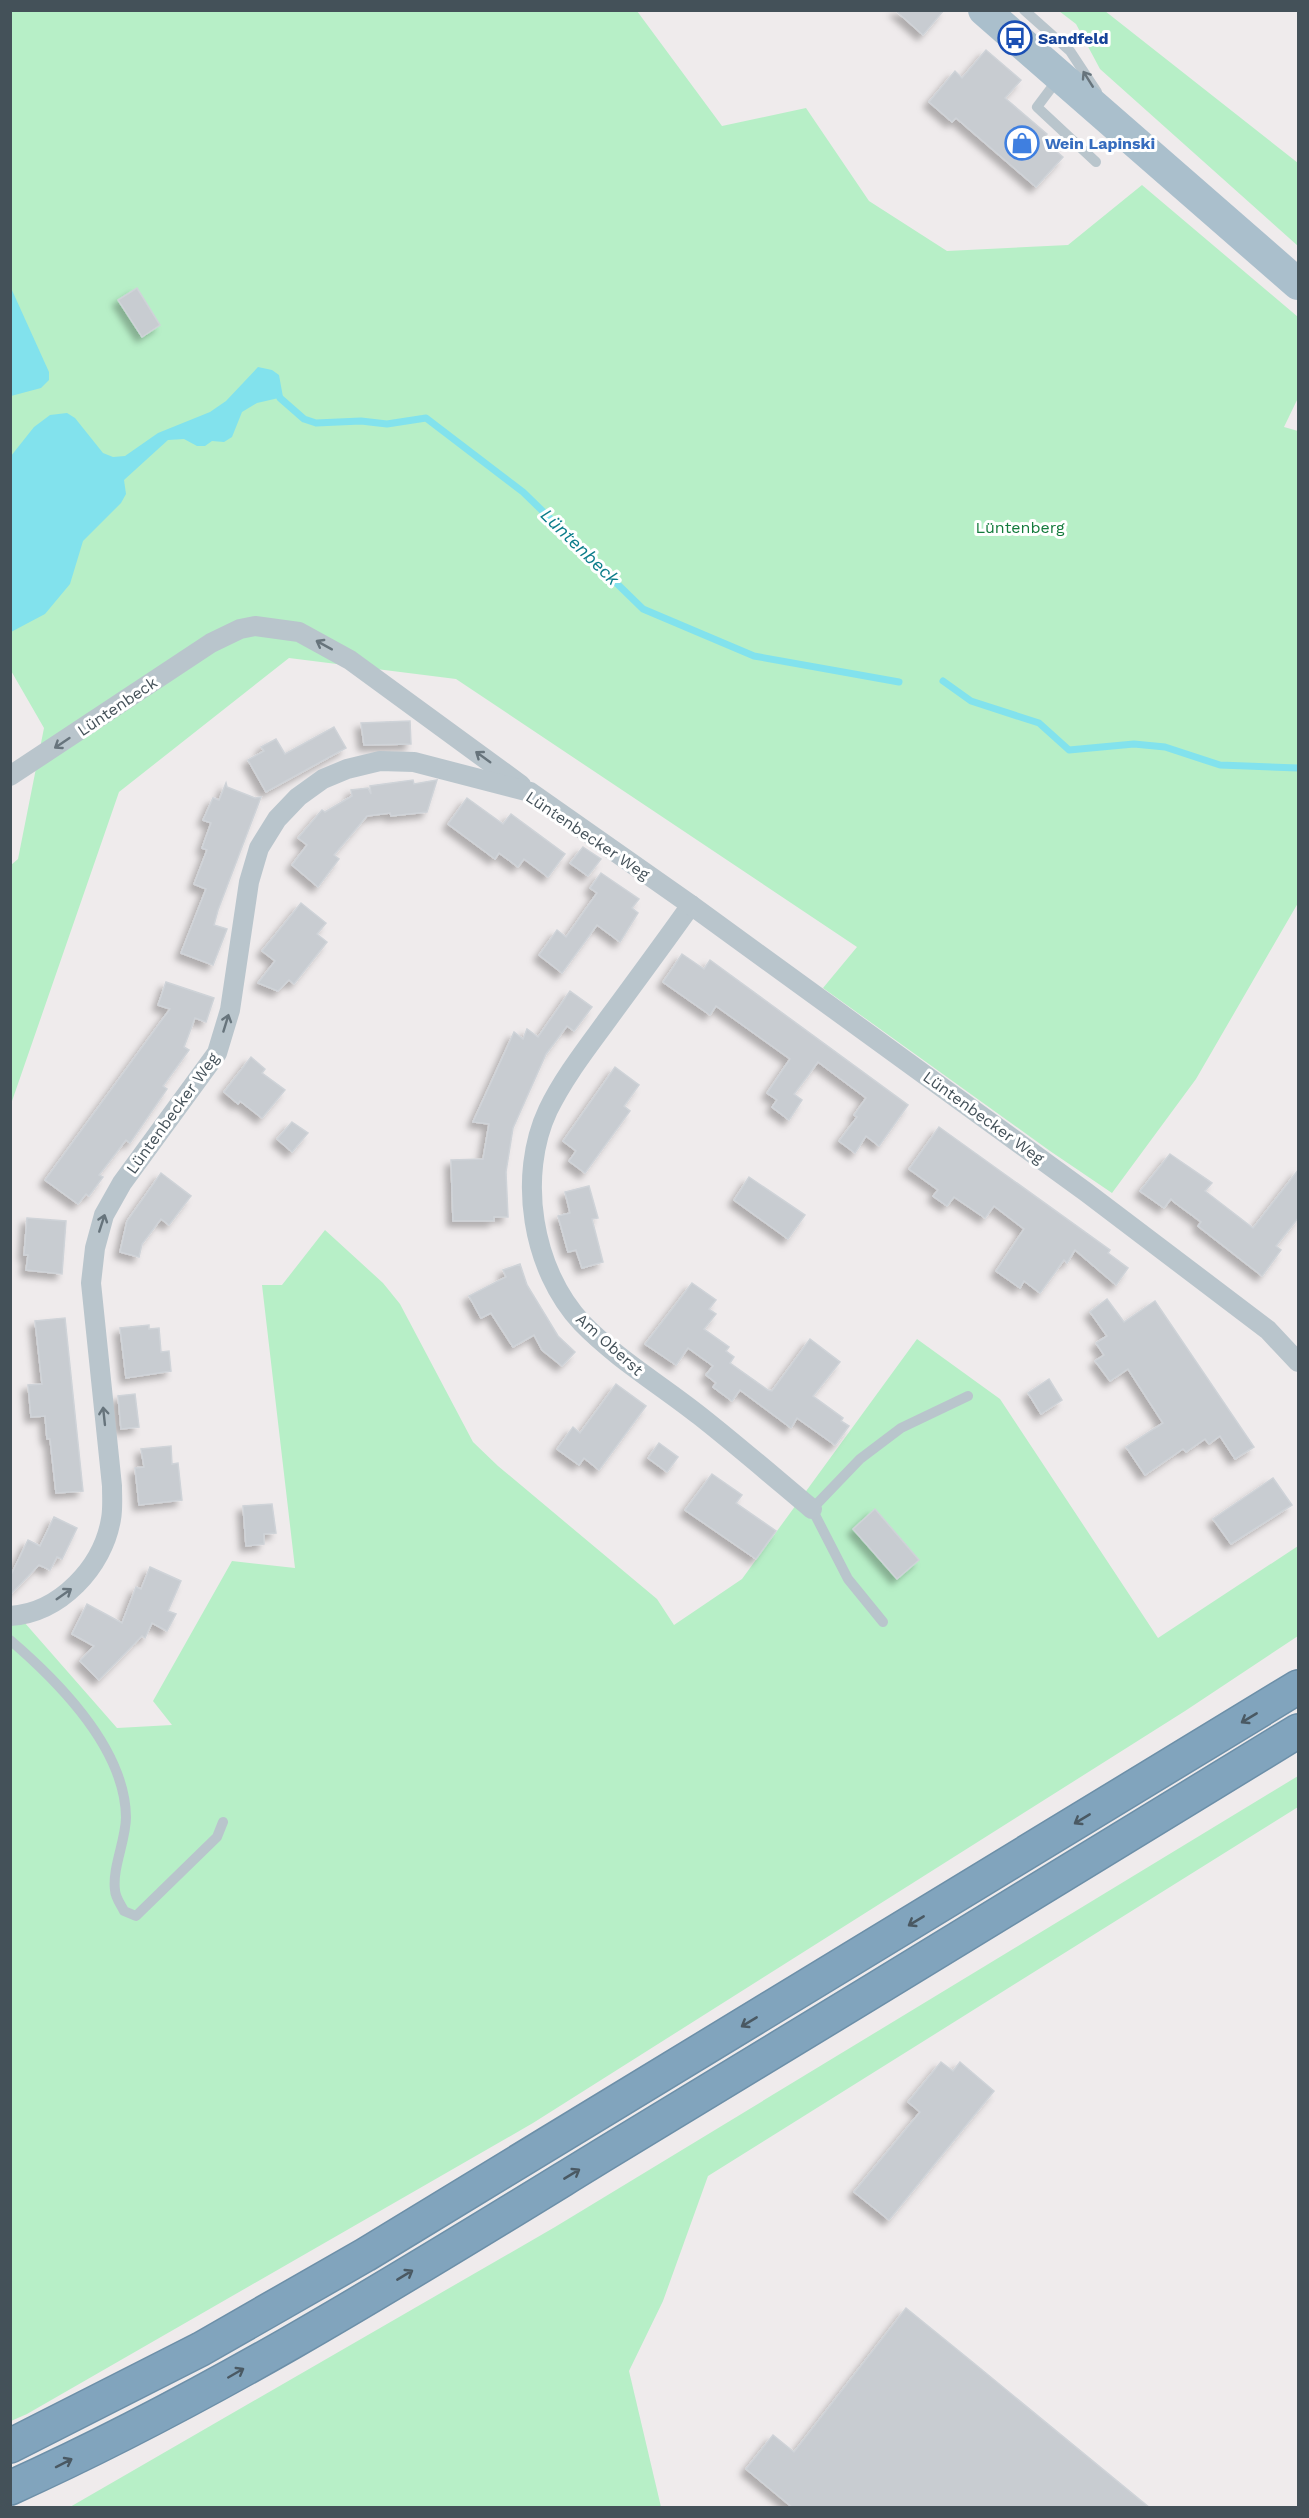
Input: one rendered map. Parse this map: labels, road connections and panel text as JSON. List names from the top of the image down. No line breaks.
{"streets":{"street":["Lüntenbeck","Lüntenbecker Weg","Am Oberst"]},"crossings":[["Lüntenbeck","Lüntenbecker Weg"],["Lüntenbecker Weg","Am Oberst"]],"one_way":["Lüntenbeck","Lüntenbecker Weg"],"water":["Lüntenbeck"],"parks":["Lüntenberg"],"places":{"bus stop":["Sandfeld"],"shop":["Wein Lapinski"]}}
